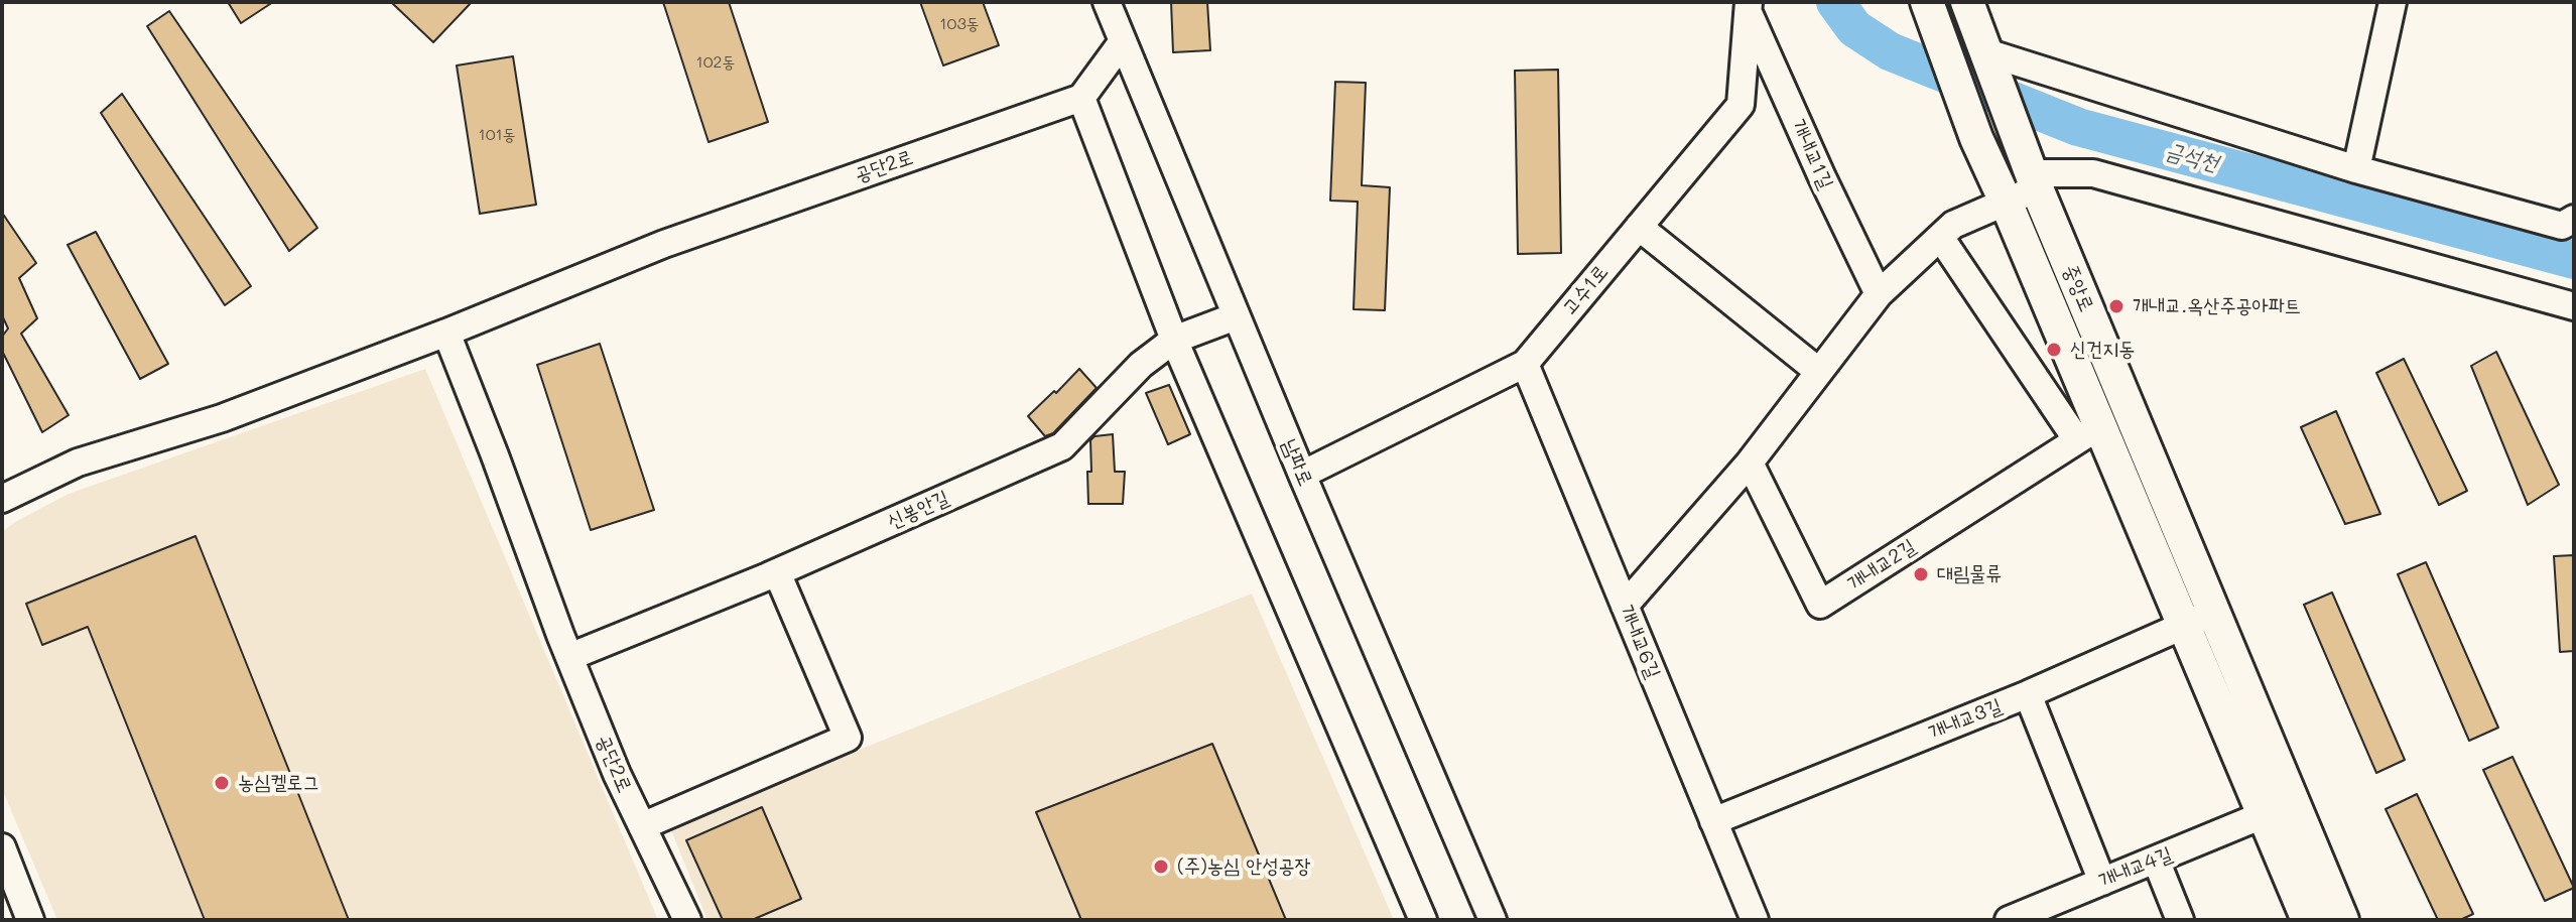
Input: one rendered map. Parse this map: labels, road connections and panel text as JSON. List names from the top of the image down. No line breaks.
{"streets":{"main road":["중앙로"],"street":["개내교1길","공단2로","고수1로","남파로","신봉안길","개내교2길","개내교6길","개내교3길","개내교4길"]},"crossings":[["개내교1길","고수1로"],["공단2로","신봉안길"],["중앙로","개내교2길"],["중앙로","개내교3길"],["중앙로","개내교4길"],["고수1로","남파로"],["고수1로","개내교6길"],["남파로","신봉안길"],["개내교6길","개내교3길"]],"water":["금석천"],"places":["개내교.옥산주공아파트","신건지동","대림물류","농심켈로그","(주)농심 안성공장"],"house_numbers":["103동","102동","101동"]}
